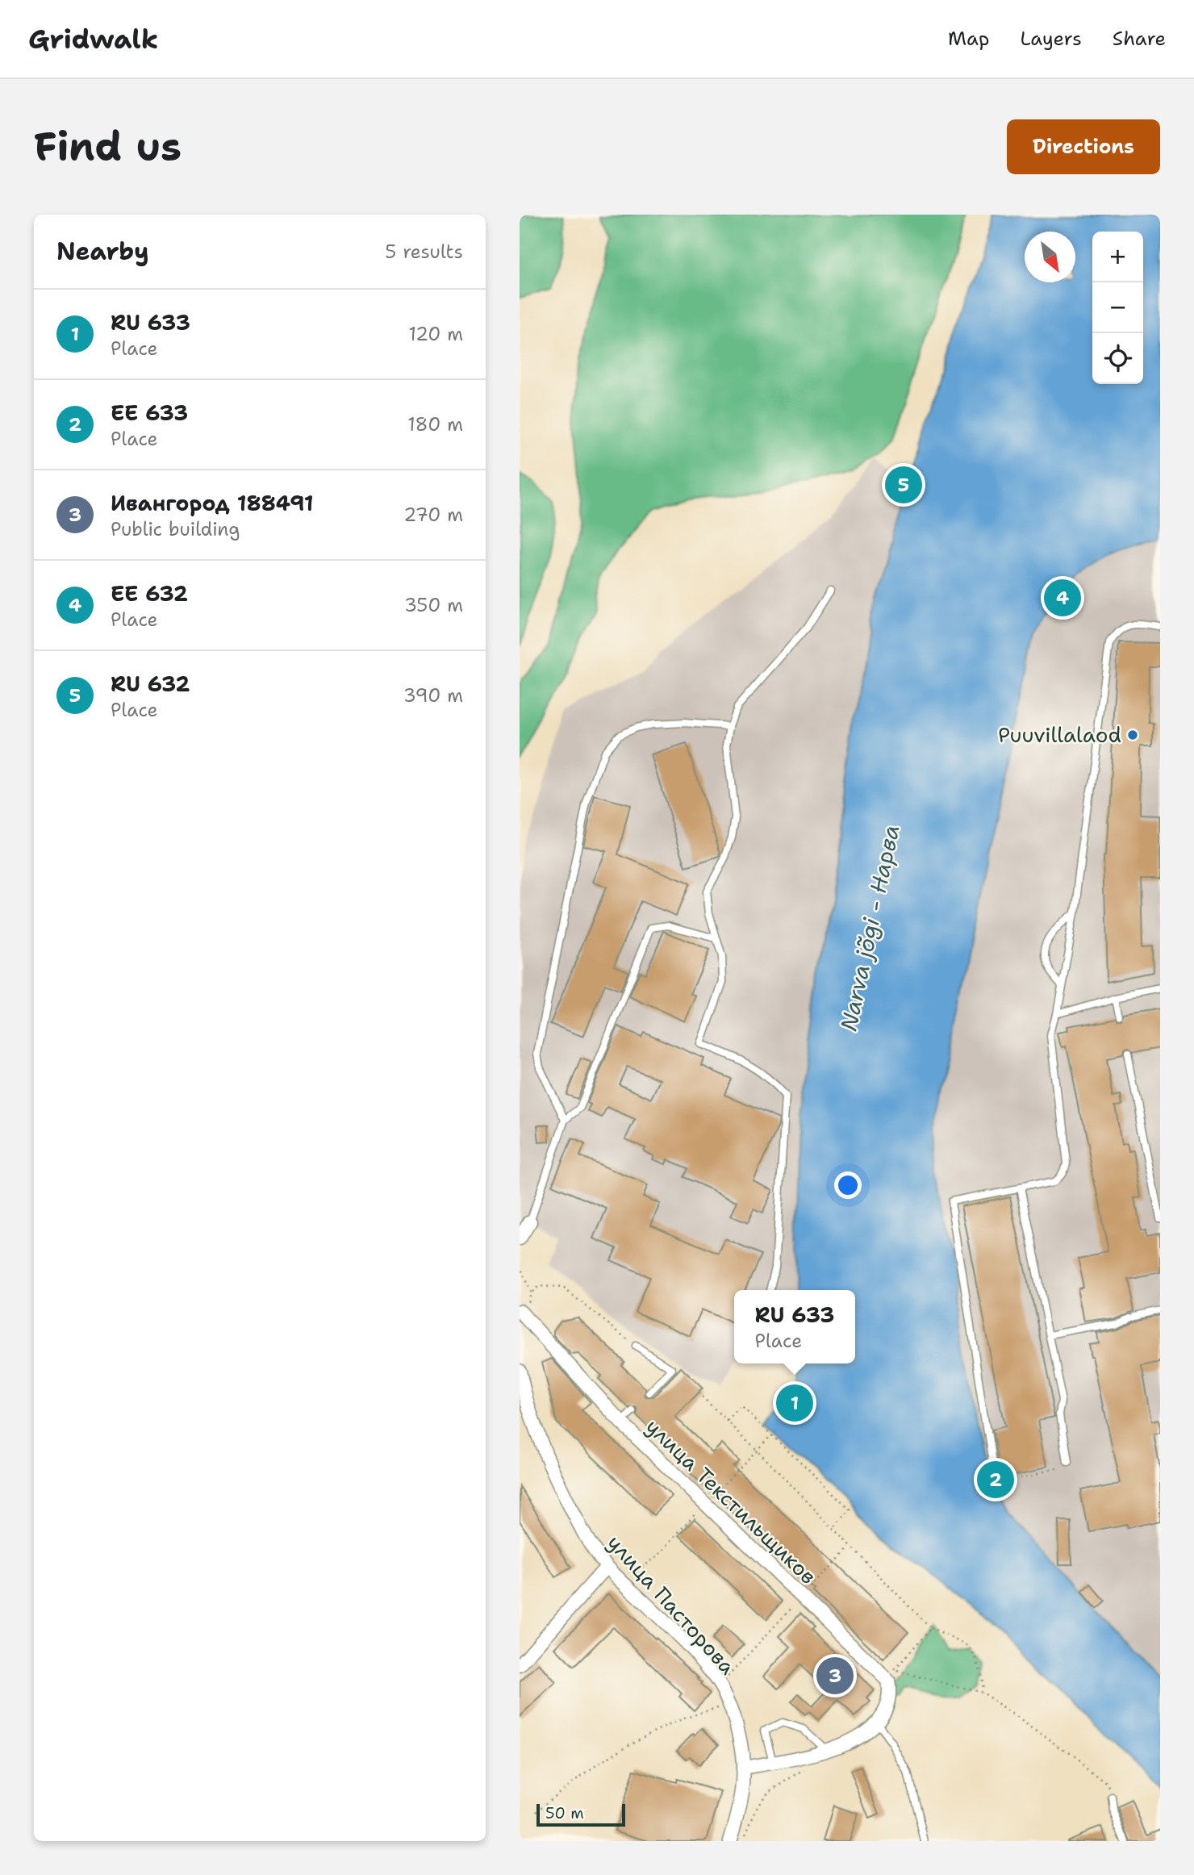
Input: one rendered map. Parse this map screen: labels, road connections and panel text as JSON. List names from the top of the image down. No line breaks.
{"streets":{"street":["улица Текстильщиков","улица Пасторова"]},"water":["Narva jõgi - Нарва"],"places":["Puuvillalaod"],"scale_bar":"50 m","north":"bottom right","page":{"header":"Gridwalk","nav":["Map","Layers","Share"],"buttons":"Directions","title":"Find us","heading":["Nearby","5 results"],"map_buttons":["+","−"],"list":[{"mark":"1","name":"RU 633","note":"Place","value":"120 m"},{"mark":"2","name":"EE 633","note":"Place","value":"180 m"},{"mark":"3","name":"Ивангород 188491","note":"Public building","value":"270 m"},{"mark":"4","name":"EE 632","note":"Place","value":"350 m"},{"mark":"5","name":"RU 632","note":"Place","value":"390 m"}],"pins":["5","4","1","2","3"],"popup":["RU 633","Place"],"scale":"50 m"}}
